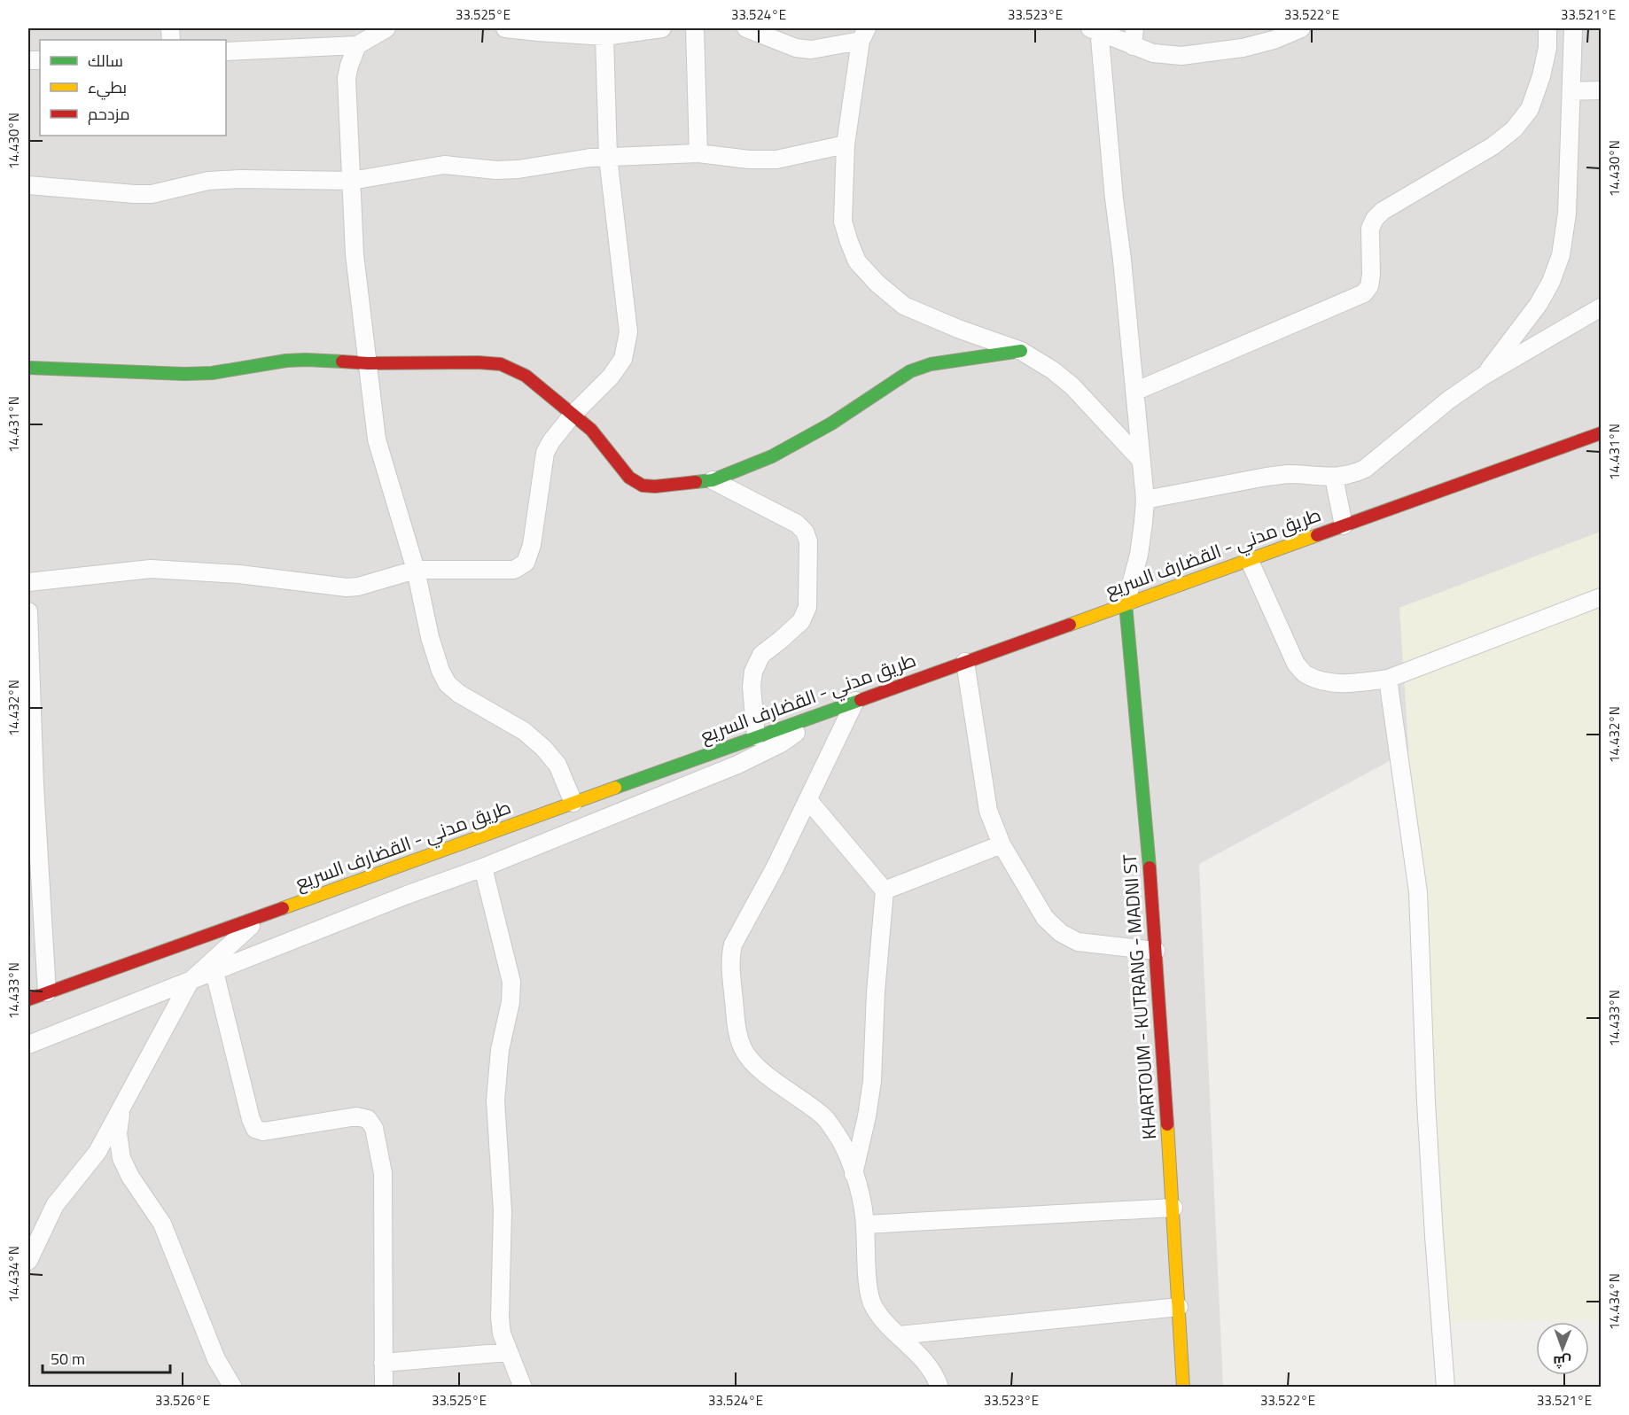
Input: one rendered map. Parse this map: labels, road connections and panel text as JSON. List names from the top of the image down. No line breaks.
{"streets":{"main road":["طريق مدني - القضارف السريع","KHARTOUM - KUTRANG - MADNI ST"]},"crossings":[["طريق مدني - القضارف السريع","KHARTOUM - KUTRANG - MADNI ST"]],"legend":["سالك","بطيء","مزدحم"],"scale_bar":"50 m","north":"bottom","coordinates":["33.525°E","33.524°E","33.523°E","33.522°E","33.521°E","14.430°N","14.431°N","14.432°N","14.433°N","14.434°N","33.526°E"]}
